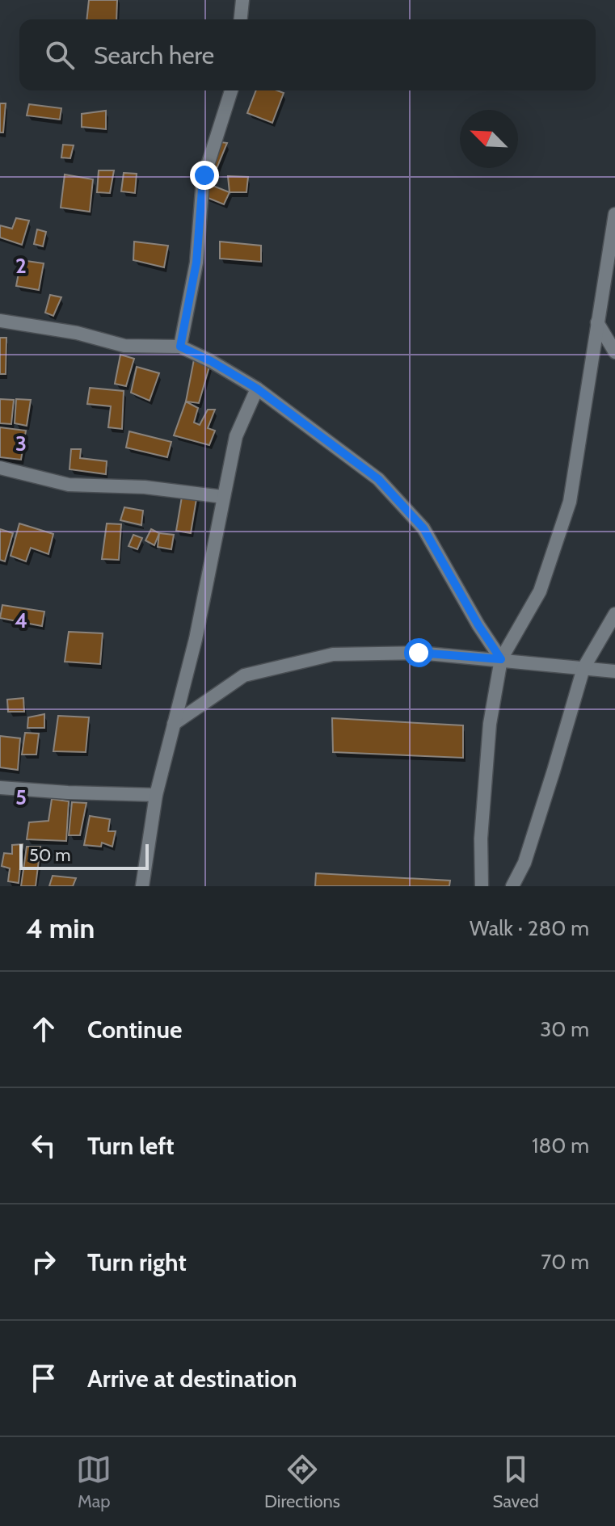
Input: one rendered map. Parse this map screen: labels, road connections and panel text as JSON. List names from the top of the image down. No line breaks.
{"scale_bar":"50 m","north":"top left","page":{"search":"Search here","scale":"50 m","heading":["4 min","Walk · 280 m"],"list":[["Continue","30 m"],["Turn left","180 m"],["Turn right","70 m"],"Arrive at destination"],"nav":["Map","Directions","Saved"]},"grid":{"rows":["2","3","4","5"]}}
